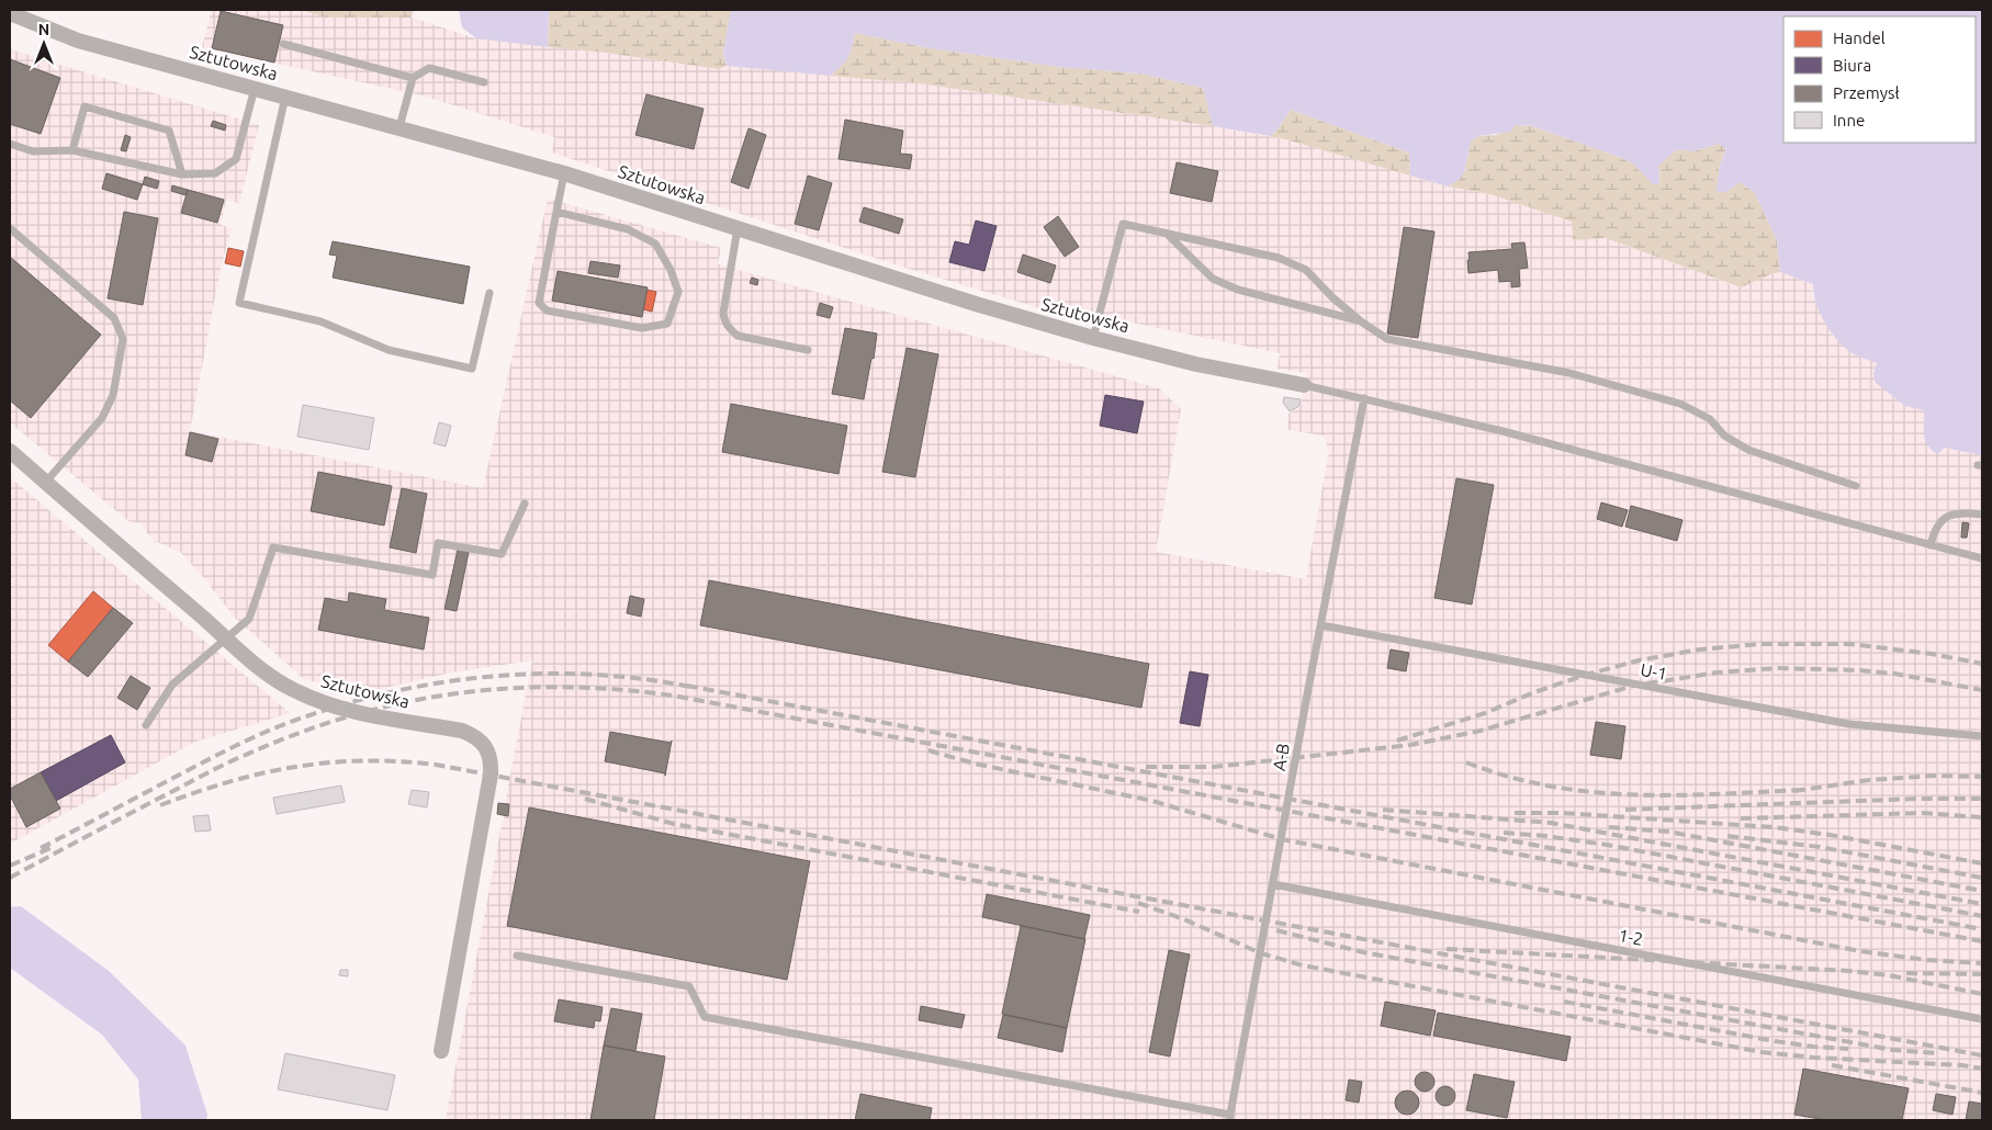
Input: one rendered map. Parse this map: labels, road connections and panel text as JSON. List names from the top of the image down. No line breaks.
{"streets":{"street":["Sztutowska"],"lane":["U-1","A-B","1-2"]},"crossings":[["U-1","A-B"],["A-B","1-2"]],"legend":["Handel","Biura","Przemysł","Inne"],"north":"top"}
